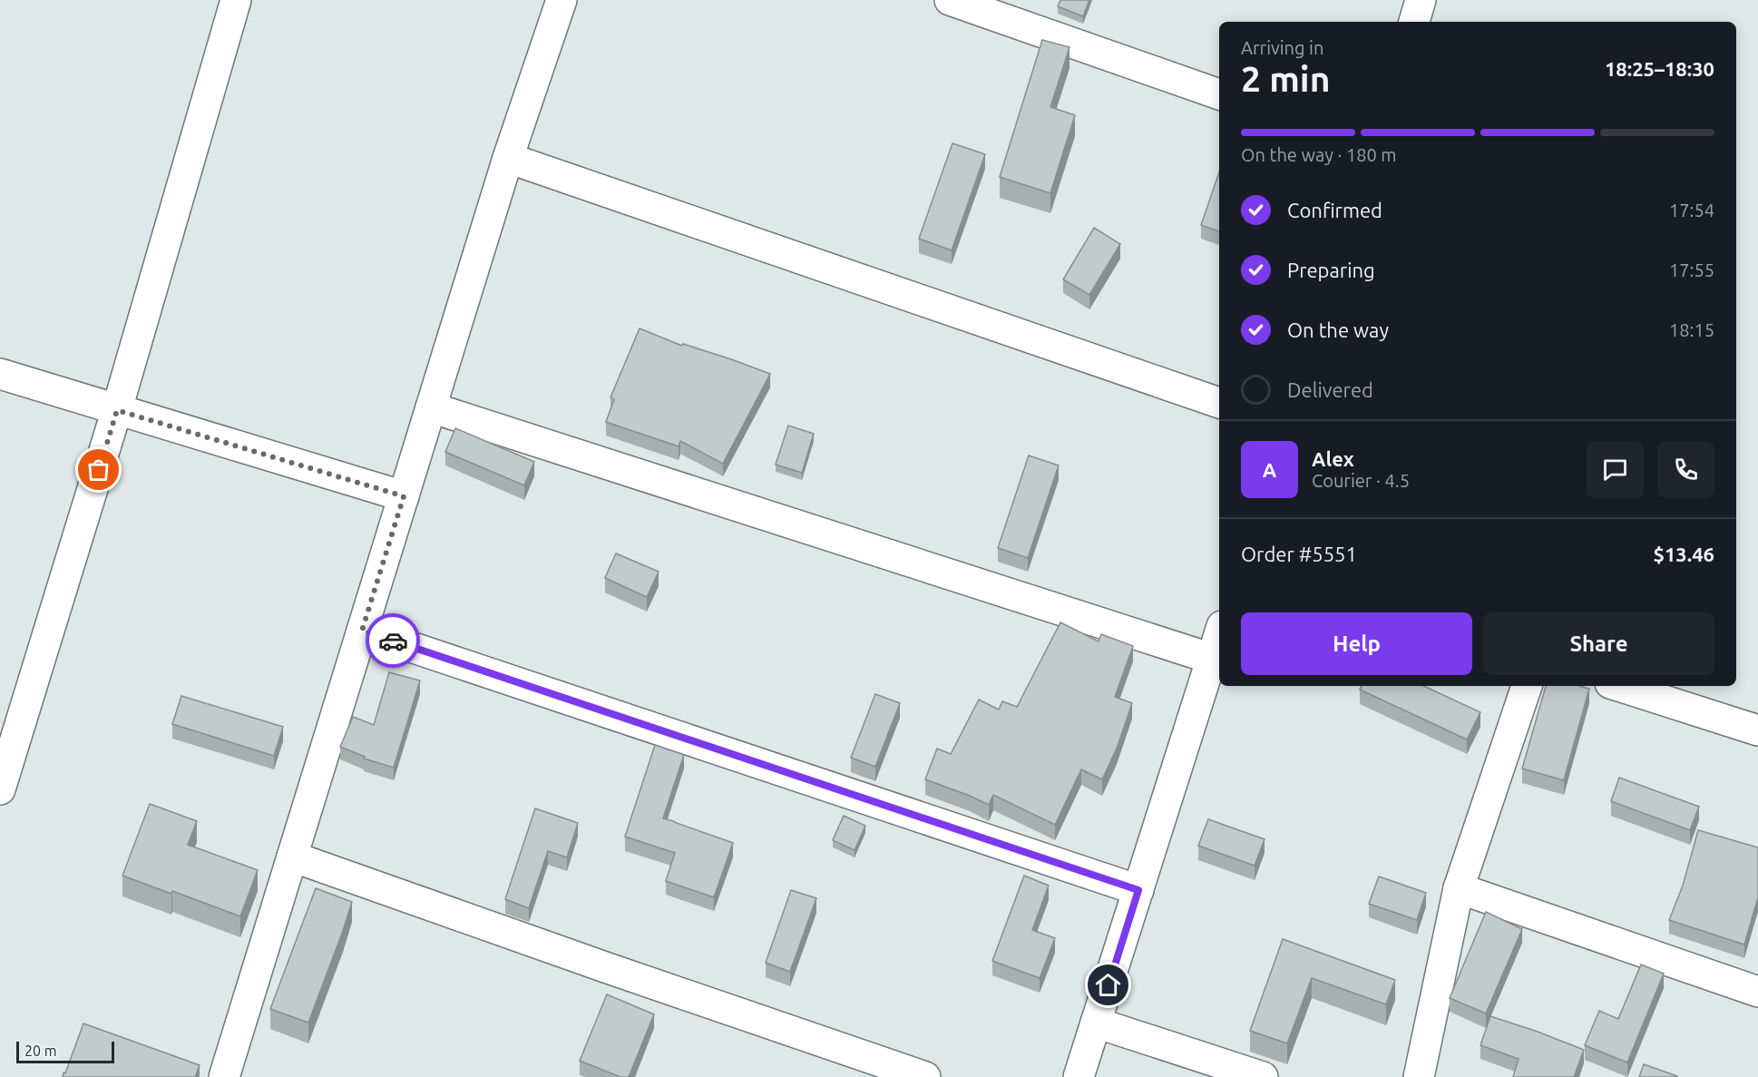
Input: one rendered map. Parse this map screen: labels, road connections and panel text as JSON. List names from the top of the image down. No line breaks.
{"scale_bar":"20 m","page":{"heading":["2 min","Arriving in","18:25–18:30"],"panel":["Alex","Courier · 4.5","Order #5551","$13.46"],"bar":"On the way · 180 m","list":[["Confirmed","17:54"],["Preparing","17:55"],["On the way","18:15"],"Delivered"],"round":"A","buttons":["Help","Share"],"scale":"20 m"}}
